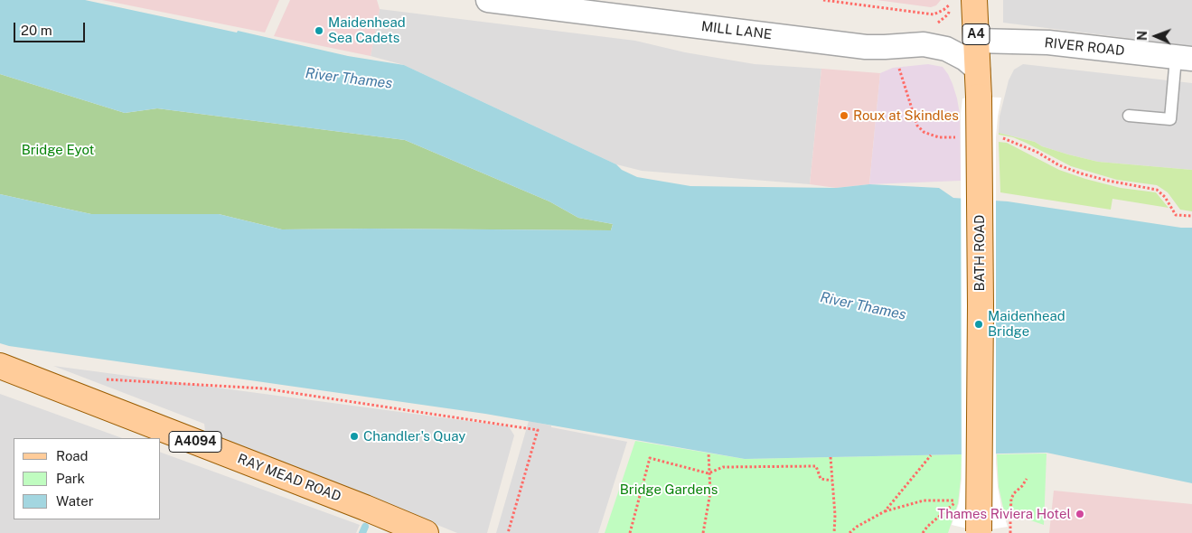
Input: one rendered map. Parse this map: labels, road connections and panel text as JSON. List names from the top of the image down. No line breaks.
{"streets":{"main road":["A4","BATH ROAD","A4094","RAY MEAD ROAD"],"street":["MILL LANE","RIVER ROAD"]},"crossings":[["MILL LANE","BATH ROAD"],["RIVER ROAD","BATH ROAD"]],"water":["River Thames"],"parks":["Bridge Eyot","Bridge Gardens"],"places":["Maidenhead Sea Cadets","Roux at Skindles","Maidenhead Bridge","Chandler's Quay","Thames Riviera Hotel"],"legend":["Road","Park","Water"],"scale_bar":"20 m","north":"left"}
